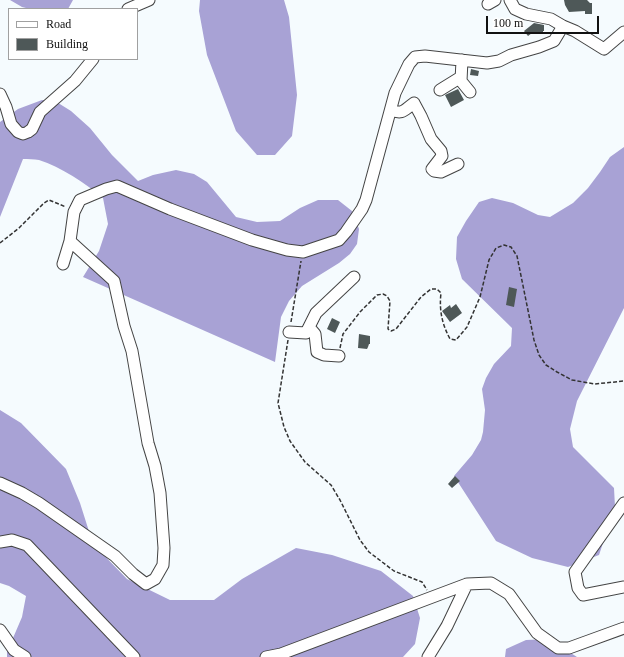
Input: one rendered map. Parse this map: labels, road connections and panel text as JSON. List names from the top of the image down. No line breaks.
{"legend":["Road","Building"],"scale_bar":"100 m"}
